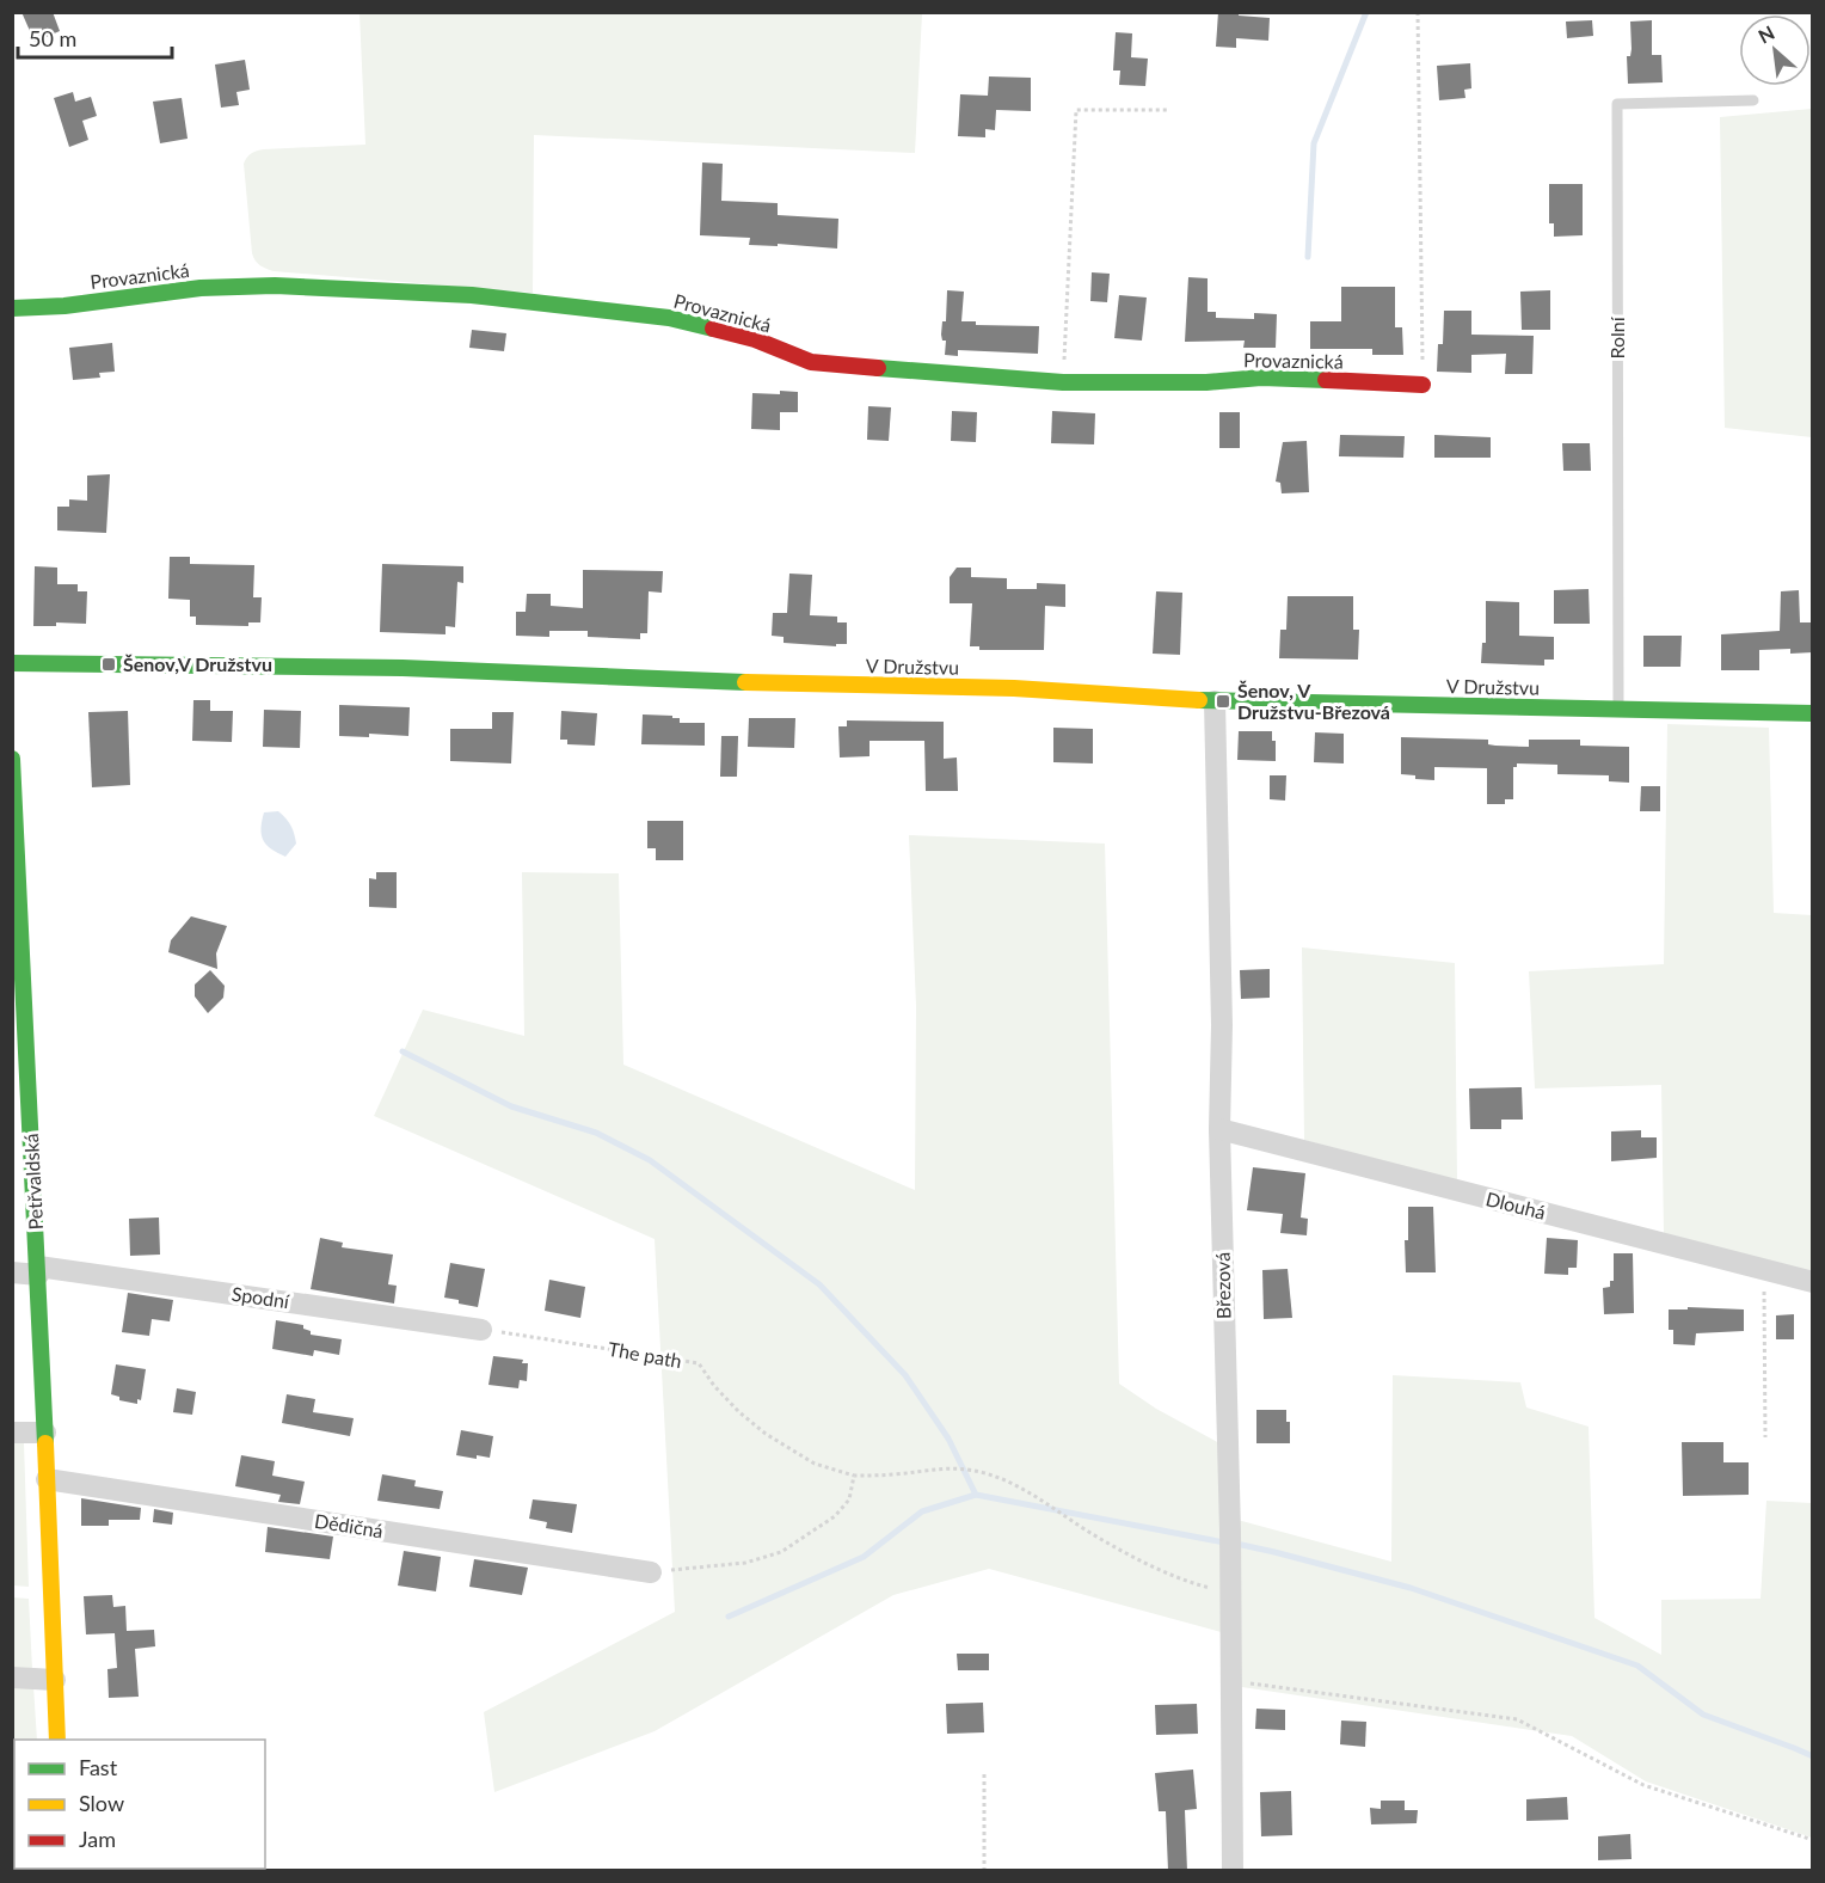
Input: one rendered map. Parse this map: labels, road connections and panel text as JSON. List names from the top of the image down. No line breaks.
{"streets":{"street":["Provaznická","V Družstvu","Petřvaldská","Dlouhá","Březová","Spodní","Dědičná"],"lane":["Rolní"],"path":["The path"]},"crossings":[["Rolní","V Družstvu"],["V Družstvu","Březová"],["Petřvaldská","Spodní"],["Petřvaldská","Dědičná"],["Dlouhá","Březová"],["Březová","The path"],["Spodní","The path"]],"places":{"transit":["Šenov,V Družstvu","Šenov, V Družstvu-Březová"]},"legend":["Fast","Slow","Jam"],"scale_bar":"50 m","north":"top left"}
